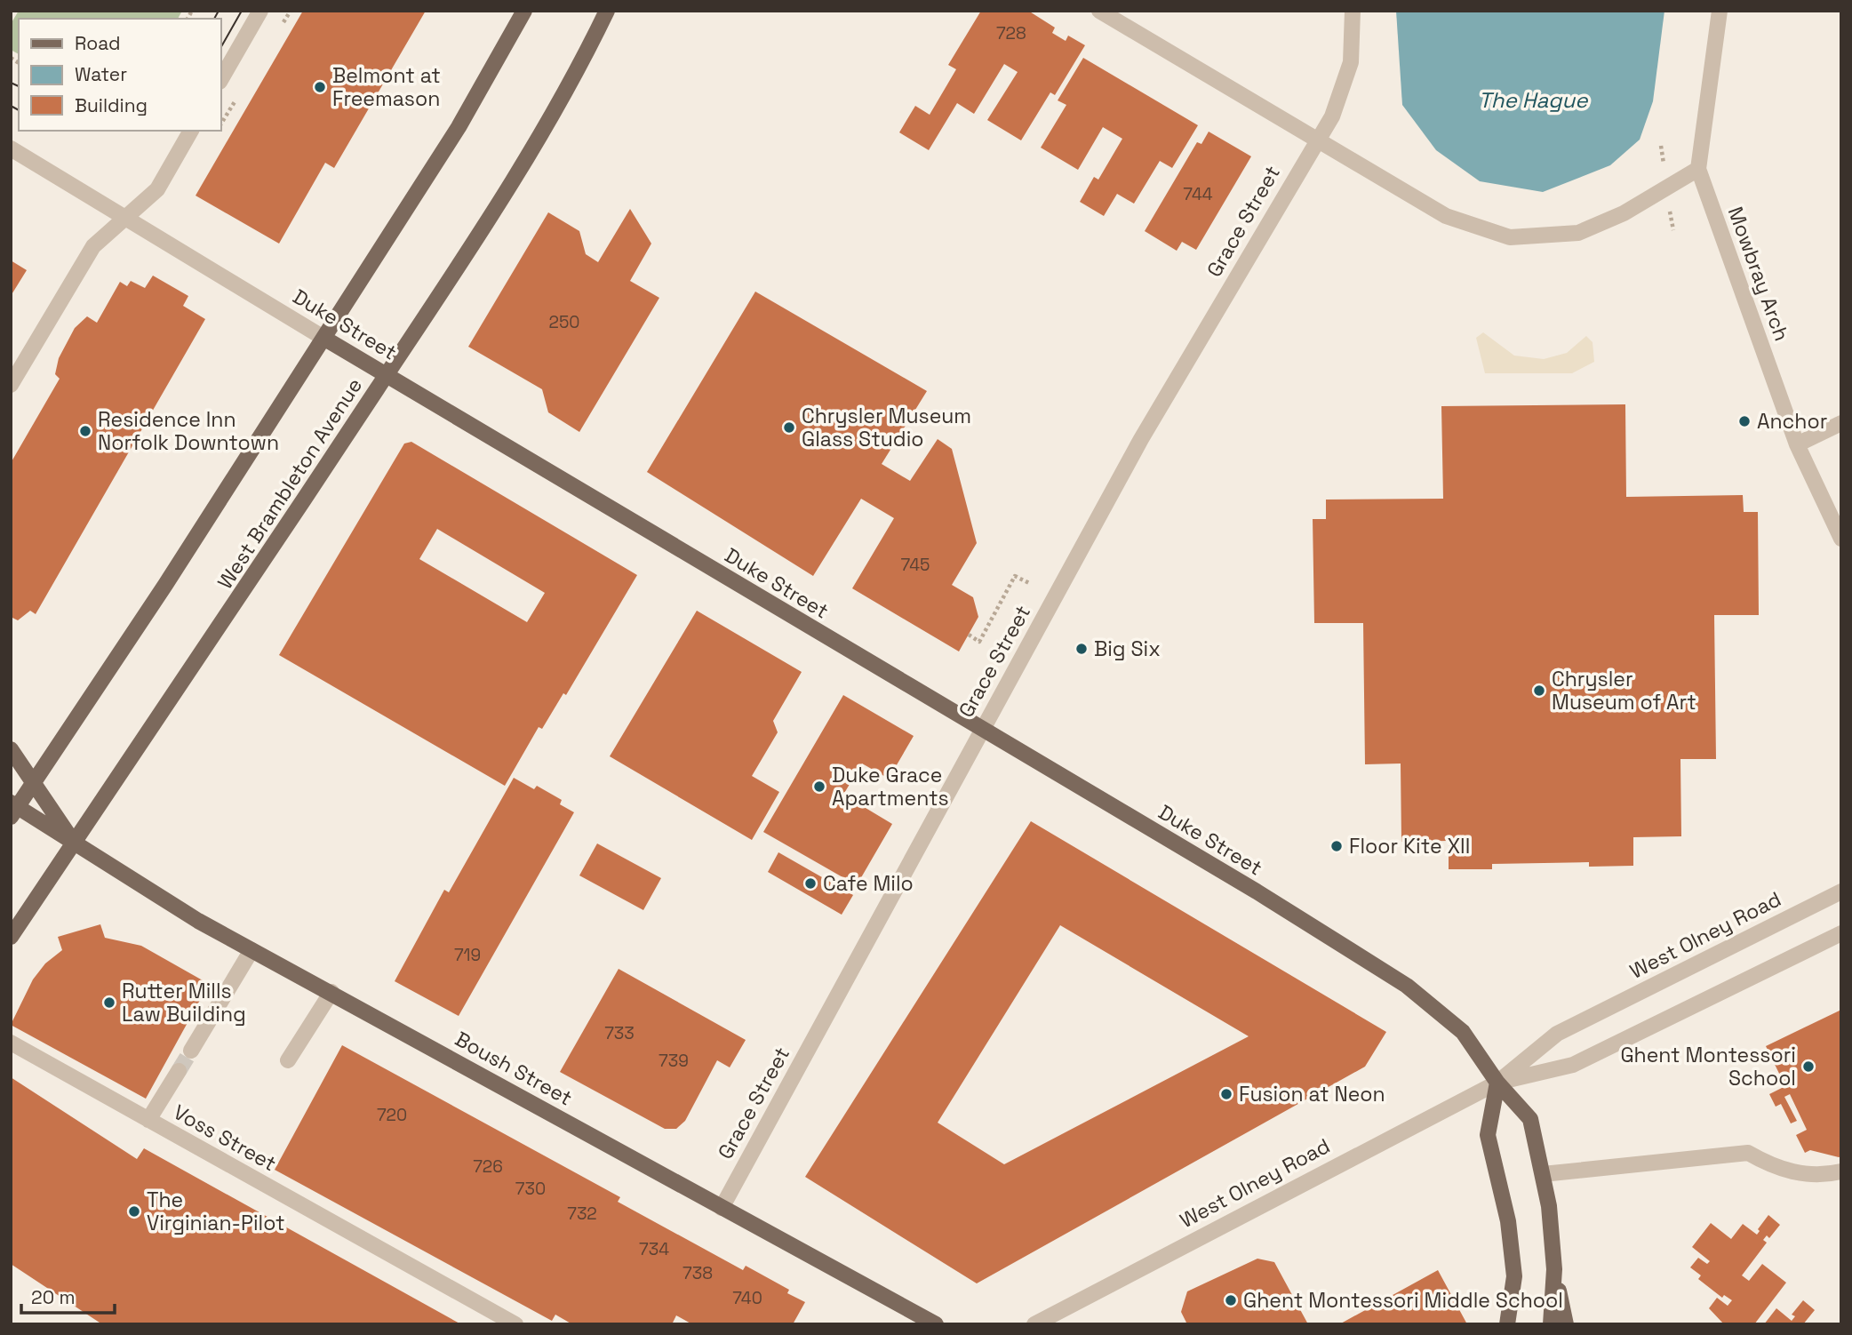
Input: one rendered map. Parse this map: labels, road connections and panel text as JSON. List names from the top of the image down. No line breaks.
{"streets":{"main road":["Duke Street","West Brambleton Avenue","Boush Street"],"street":["Grace Street","Mowbray Arch","West Olney Road","Voss Street"]},"crossings":[["Grace Street","Duke Street"],["Grace Street","Boush Street"],["Duke Street","West Brambleton Avenue"],["Duke Street","West Olney Road"],["West Brambleton Avenue","Boush Street"]],"water":["The Hague"],"places":["Belmont at Freemason","Anchor","Chrysler Museum Glass Studio","Residence Inn Norfolk Downtown","Big Six","Chrysler Museum of Art","Duke Grace Apartments","Floor Kite XII","Cafe Milo","Rutter Mills Law Building","Ghent Montessori School","Fusion at Neon","The Virginian-Pilot","Ghent Montessori Middle School"],"house_numbers":["728","744","250","745","719","733","739","720","726","730","732","734","738","740"],"legend":["Road","Water","Building"],"scale_bar":"20 m"}
